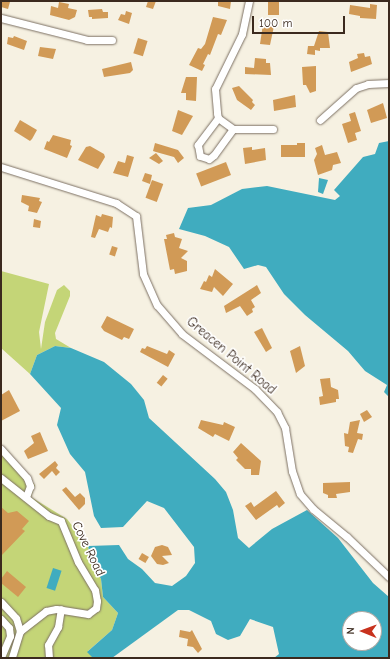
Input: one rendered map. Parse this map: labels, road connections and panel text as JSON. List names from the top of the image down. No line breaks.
{"streets":{"street":["Greacen Point Road","Cove Road"]},"scale_bar":"100 m","north":"left"}
